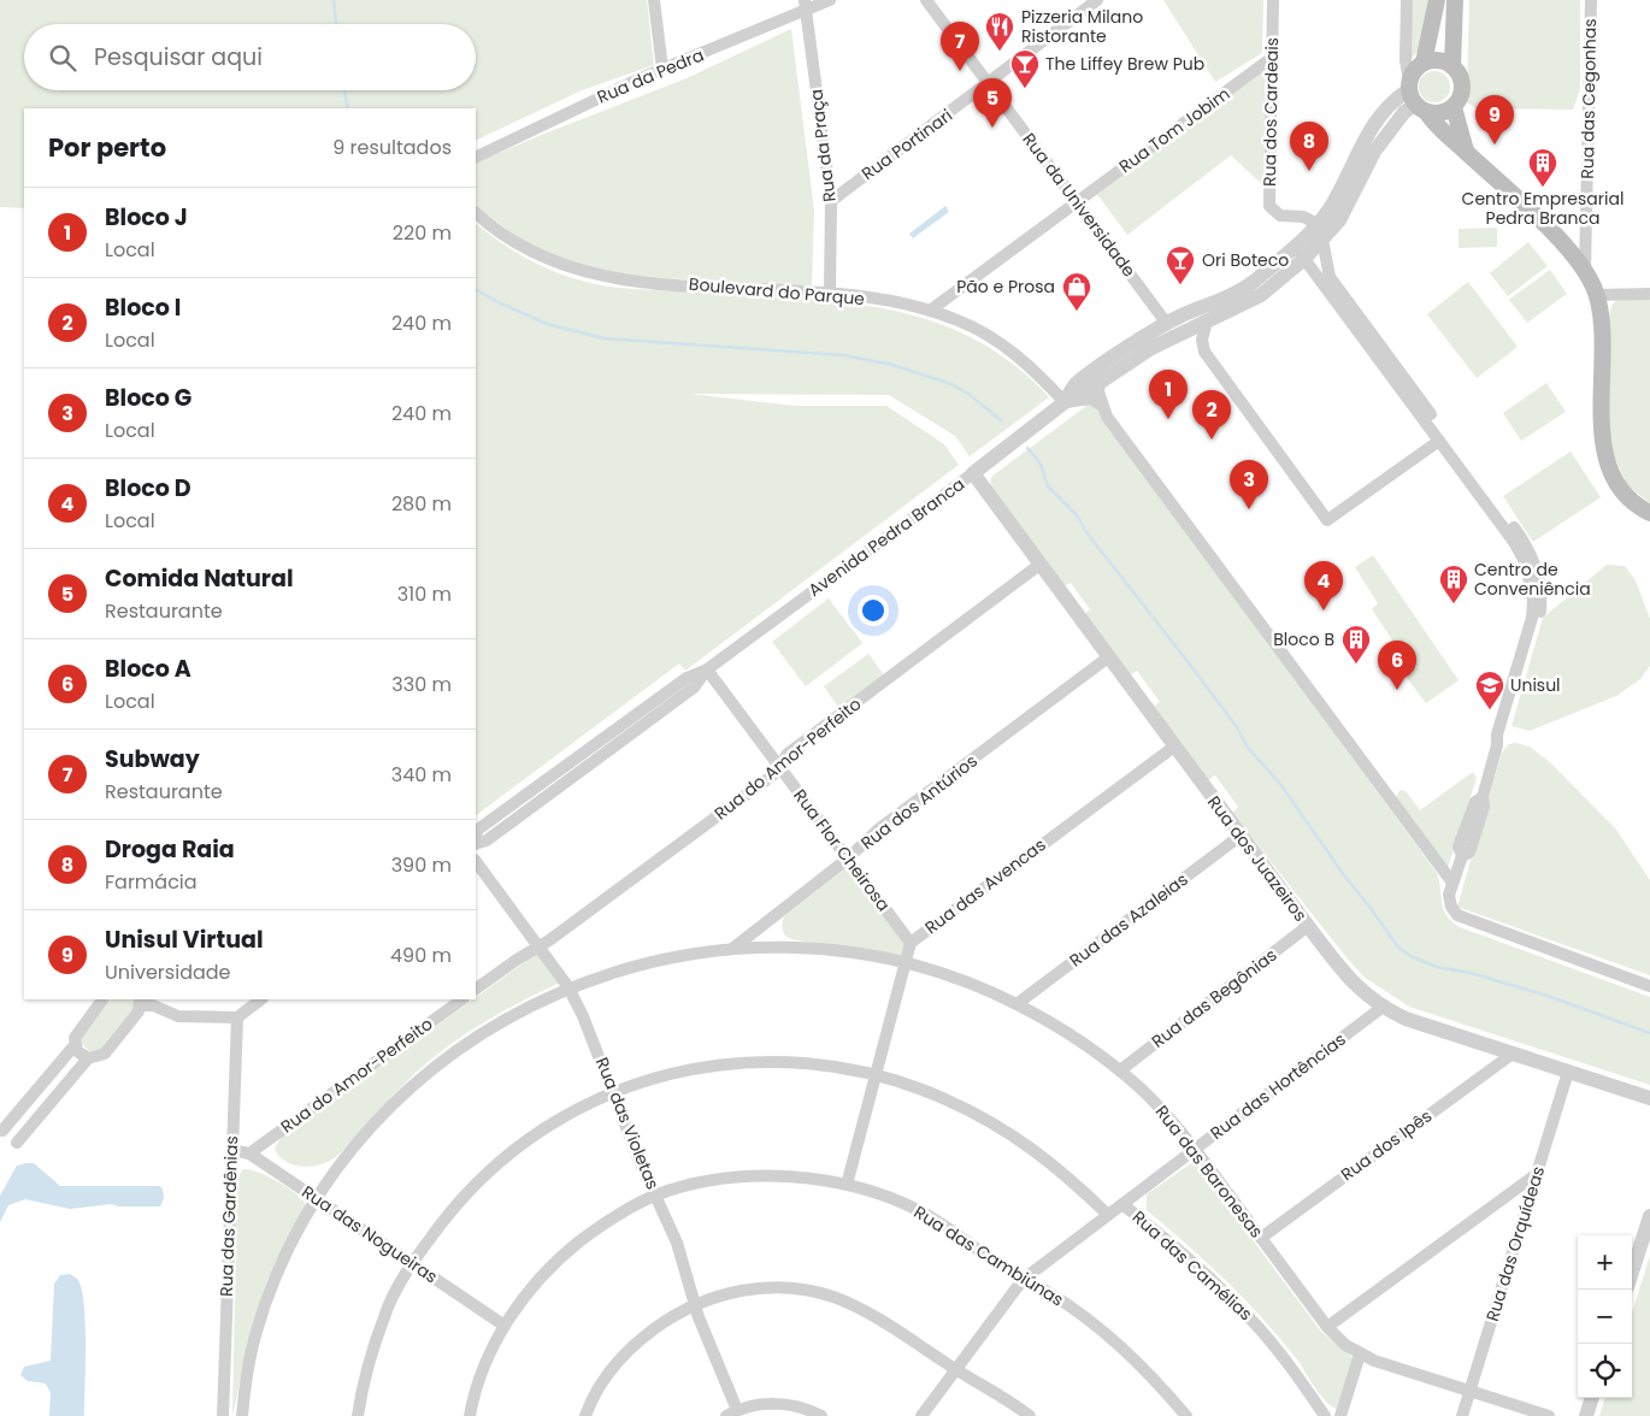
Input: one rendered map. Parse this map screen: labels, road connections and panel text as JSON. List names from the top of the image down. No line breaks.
{"streets":{"street":["Rua da Pedra","Rua das Cegonhas","Rua dos Cardeais","Rua Tom Jobim","Rua Portinari","Rua da Praça","Rua da Universidade","Boulevard do Parque","Avenida Pedra Branca","Rua do Amor-Perfeito","Rua dos Antúrios","Rua Flor Cheirosa","Rua dos Juazeiros","Rua das Avencas","Rua das Azaleias","Rua das Begônias","Rua das Hortências","Rua das Violetas","Rua dos Ipês","Rua das Baronesas","Rua das Gardênias","Rua das Nogueiras","Rua das Orquídeas","Rua das Cambiúnas","Rua das Camélias"]},"crossings":[["Rua da Pedra","Rua da Praça"],["Rua dos Cardeais","Rua Tom Jobim"],["Rua dos Cardeais","Avenida Pedra Branca"],["Rua Tom Jobim","Rua da Universidade"],["Rua Tom Jobim","Boulevard do Parque"],["Rua Portinari","Rua da Praça"],["Rua Portinari","Rua da Universidade"],["Rua da Praça","Boulevard do Parque"],["Rua da Universidade","Avenida Pedra Branca"],["Boulevard do Parque","Avenida Pedra Branca"],["Avenida Pedra Branca","Rua Flor Cheirosa"],["Avenida Pedra Branca","Rua dos Juazeiros"],["Rua do Amor-Perfeito","Rua Flor Cheirosa"],["Rua do Amor-Perfeito","Rua dos Juazeiros"],["Rua do Amor-Perfeito","Rua das Violetas"],["Rua do Amor-Perfeito","Rua das Nogueiras"],["Rua dos Antúrios","Rua Flor Cheirosa"],["Rua dos Antúrios","Rua dos Juazeiros"],["Rua dos Antúrios","Rua das Baronesas"],["Rua Flor Cheirosa","Rua das Avencas"],["Rua dos Juazeiros","Rua das Avencas"],["Rua dos Juazeiros","Rua das Azaleias"],["Rua dos Juazeiros","Rua das Begônias"],["Rua dos Juazeiros","Rua das Hortências"],["Rua dos Juazeiros","Rua dos Ipês"],["Rua dos Juazeiros","Rua das Orquídeas"],["Rua das Avencas","Rua das Baronesas"],["Rua das Avencas","Rua das Cambiúnas"],["Rua das Avencas","Rua das Camélias"],["Rua das Azaleias","Rua das Baronesas"],["Rua das Begônias","Rua das Baronesas"],["Rua das Hortências","Rua das Baronesas"],["Rua das Hortências","Rua das Cambiúnas"],["Rua das Hortências","Rua das Camélias"],["Rua das Violetas","Rua das Baronesas"],["Rua das Violetas","Rua das Cambiúnas"],["Rua das Violetas","Rua das Camélias"],["Rua dos Ipês","Rua das Baronesas"],["Rua das Baronesas","Rua das Nogueiras"],["Rua das Gardênias","Rua das Nogueiras"],["Rua das Nogueiras","Rua das Cambiúnas"],["Rua das Nogueiras","Rua das Camélias"]],"places":{"restaurant":["Pizzeria Milano Ristorante"],"bar":["The Liffey Brew Pub","Ori Boteco"],"building":["Centro Empresarial Pedra Branca","Centro de Conveniência","Bloco B"],"shop":["Pão e Prosa"],"school or university":["Unisul"]},"page":{"pins":["7","5","9","8","1","2","3","4","6"],"search":"Pesquisar aqui","heading":["Por perto","9 resultados"],"list":[{"mark":"1","name":"Bloco J","note":"Local","value":"220 m"},{"mark":"2","name":"Bloco I","note":"Local","value":"240 m"},{"mark":"3","name":"Bloco G","note":"Local","value":"240 m"},{"mark":"4","name":"Bloco D","note":"Local","value":"280 m"},{"mark":"5","name":"Comida Natural","note":"Restaurante","value":"310 m"},{"mark":"6","name":"Bloco A","note":"Local","value":"330 m"},{"mark":"7","name":"Subway","note":"Restaurante","value":"340 m"},{"mark":"8","name":"Droga Raia","note":"Farmácia","value":"390 m"},{"mark":"9","name":"Unisul Virtual","note":"Universidade","value":"490 m"}],"map_buttons":["+","−"]}}
